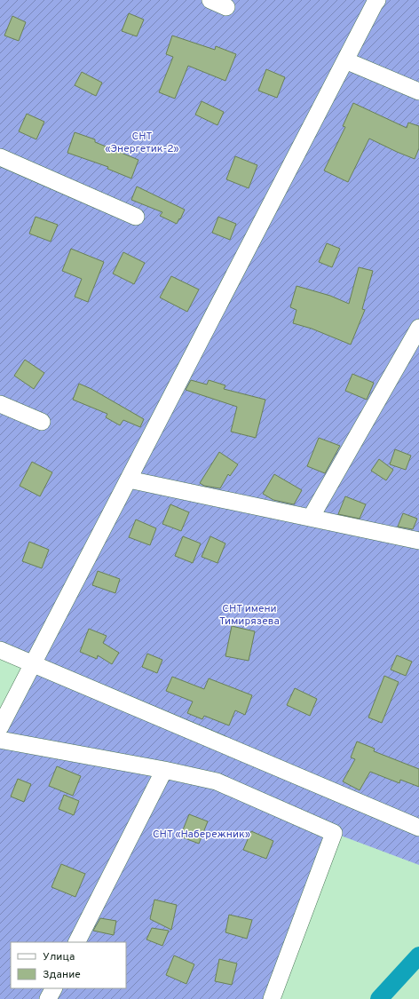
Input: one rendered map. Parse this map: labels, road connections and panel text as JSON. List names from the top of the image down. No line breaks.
{"parks":["СНТ «Энергетик-2»","СНТ имени Тимирязева","СНТ «Набережник»"],"legend":["Улица","Здание"]}
